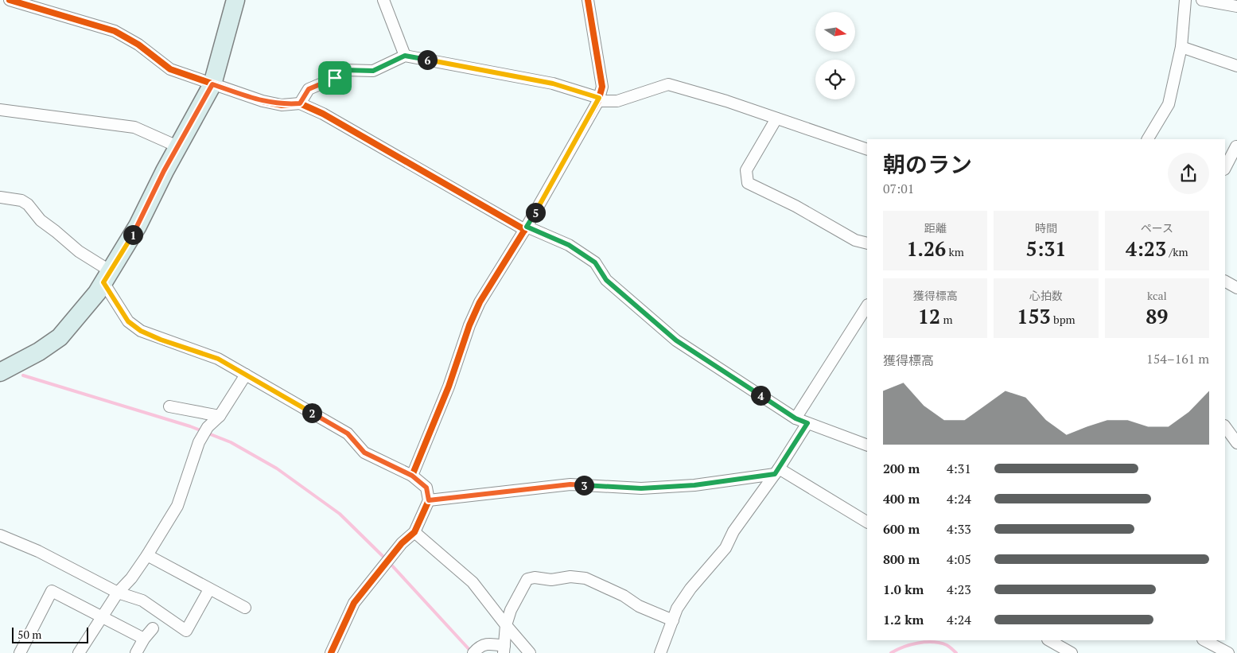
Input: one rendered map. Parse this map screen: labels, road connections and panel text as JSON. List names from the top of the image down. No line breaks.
{"scale_bar":"50 m","north":"right","page":{"pins":["6","5","1","4","2","3"],"heading":["朝のラン","07:01"],"stats":[["距離","1.26 km"],["時間","5:31"],["ペース","4:23 /km"],["獲得標高","12 m"],["心拍数","153 bpm"],["kcal","89"]],"chart":["獲得標高","154–161 m"],"list":[{"name":"200 m","note":"4:31"},{"name":"400 m","note":"4:24"},{"name":"600 m","note":"4:33"},{"name":"800 m","note":"4:05"},{"name":"1.0 km","note":"4:23"},{"name":"1.2 km","note":"4:24"}],"scale":"50 m"}}
